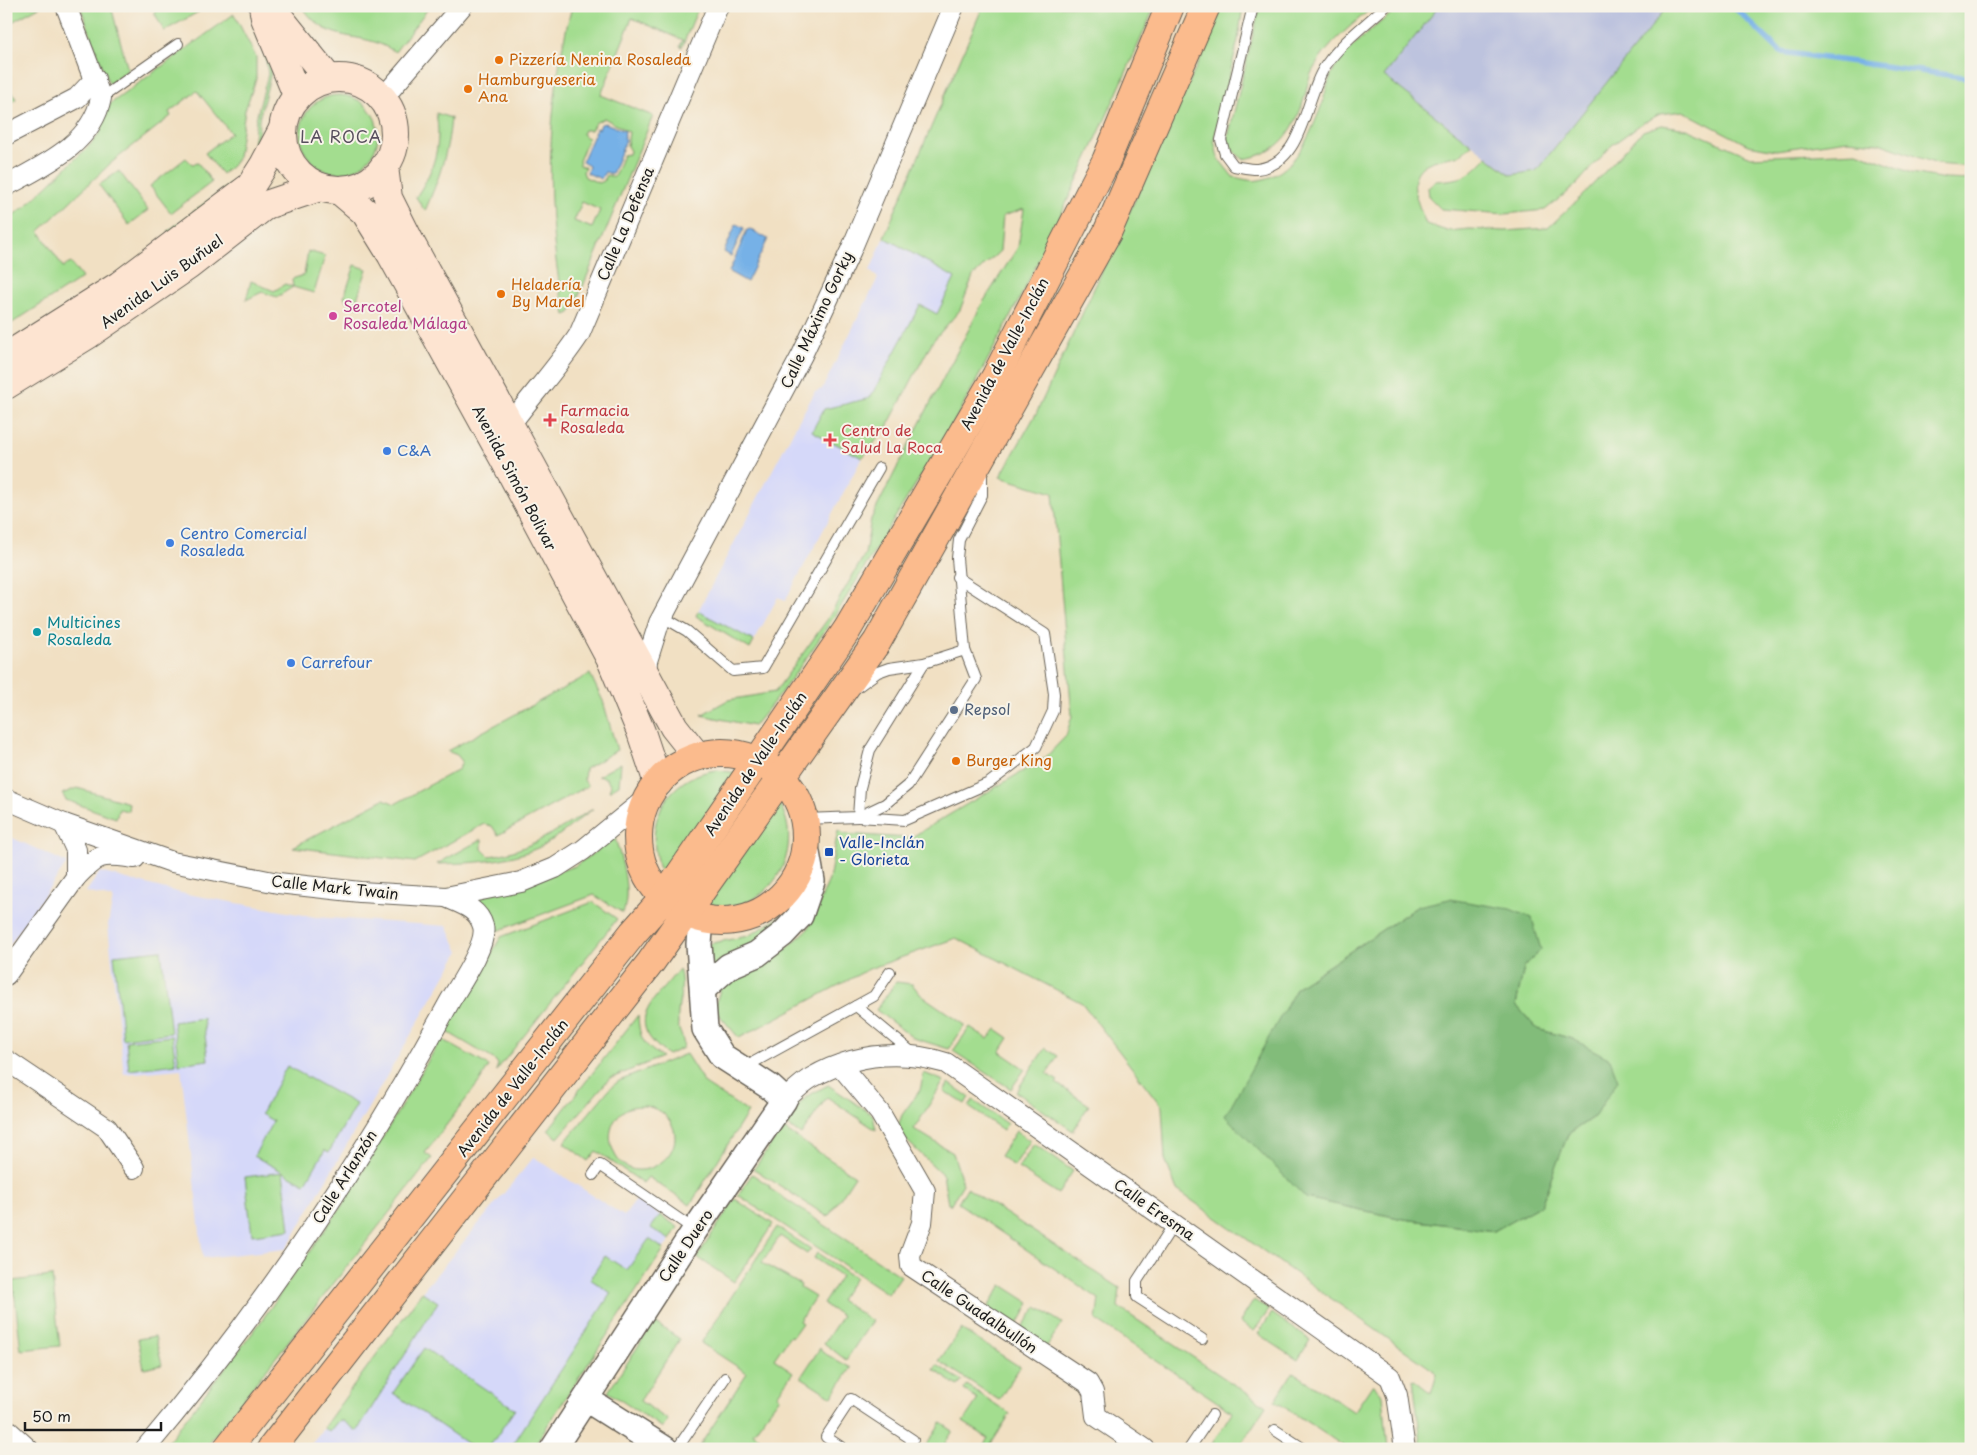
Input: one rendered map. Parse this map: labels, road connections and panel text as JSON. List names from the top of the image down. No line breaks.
{"streets":{"main road":["Avenida Luis Buñuel","Avenida de Valle-Inclán","Avenida Simón Bolivar"],"street":["Calle La Defensa","Calle Máximo Gorky","Calle Mark Twain","Calle Arlanzón","Calle Eresma","Calle Duero","Calle Guadalbullón"]},"crossings":[["Calle La Defensa","Avenida Simón Bolivar"],["Avenida Luis Buñuel","Avenida Simón Bolivar"],["Calle Máximo Gorky","Avenida Simón Bolivar"],["Avenida Simón Bolivar","Calle Mark Twain"],["Calle Mark Twain","Calle Arlanzón"],["Calle Eresma","Calle Duero"],["Calle Eresma","Calle Guadalbullón"],["Calle Duero","Calle Guadalbullón"]],"districts":["LA ROCA"],"places":{"other":["Pizzería Nenina Rosaleda","Hamburgueseria Ana","Heladería By Mardel","Sercotel Rosaleda Málaga","C&A","Centro Comercial Rosaleda","Multicines Rosaleda","Carrefour","Repsol","Burger King"],"health":["Farmacia Rosaleda","Centro de Salud La Roca"],"transit":["Valle-Inclán - Glorieta"]},"scale_bar":"50 m"}
